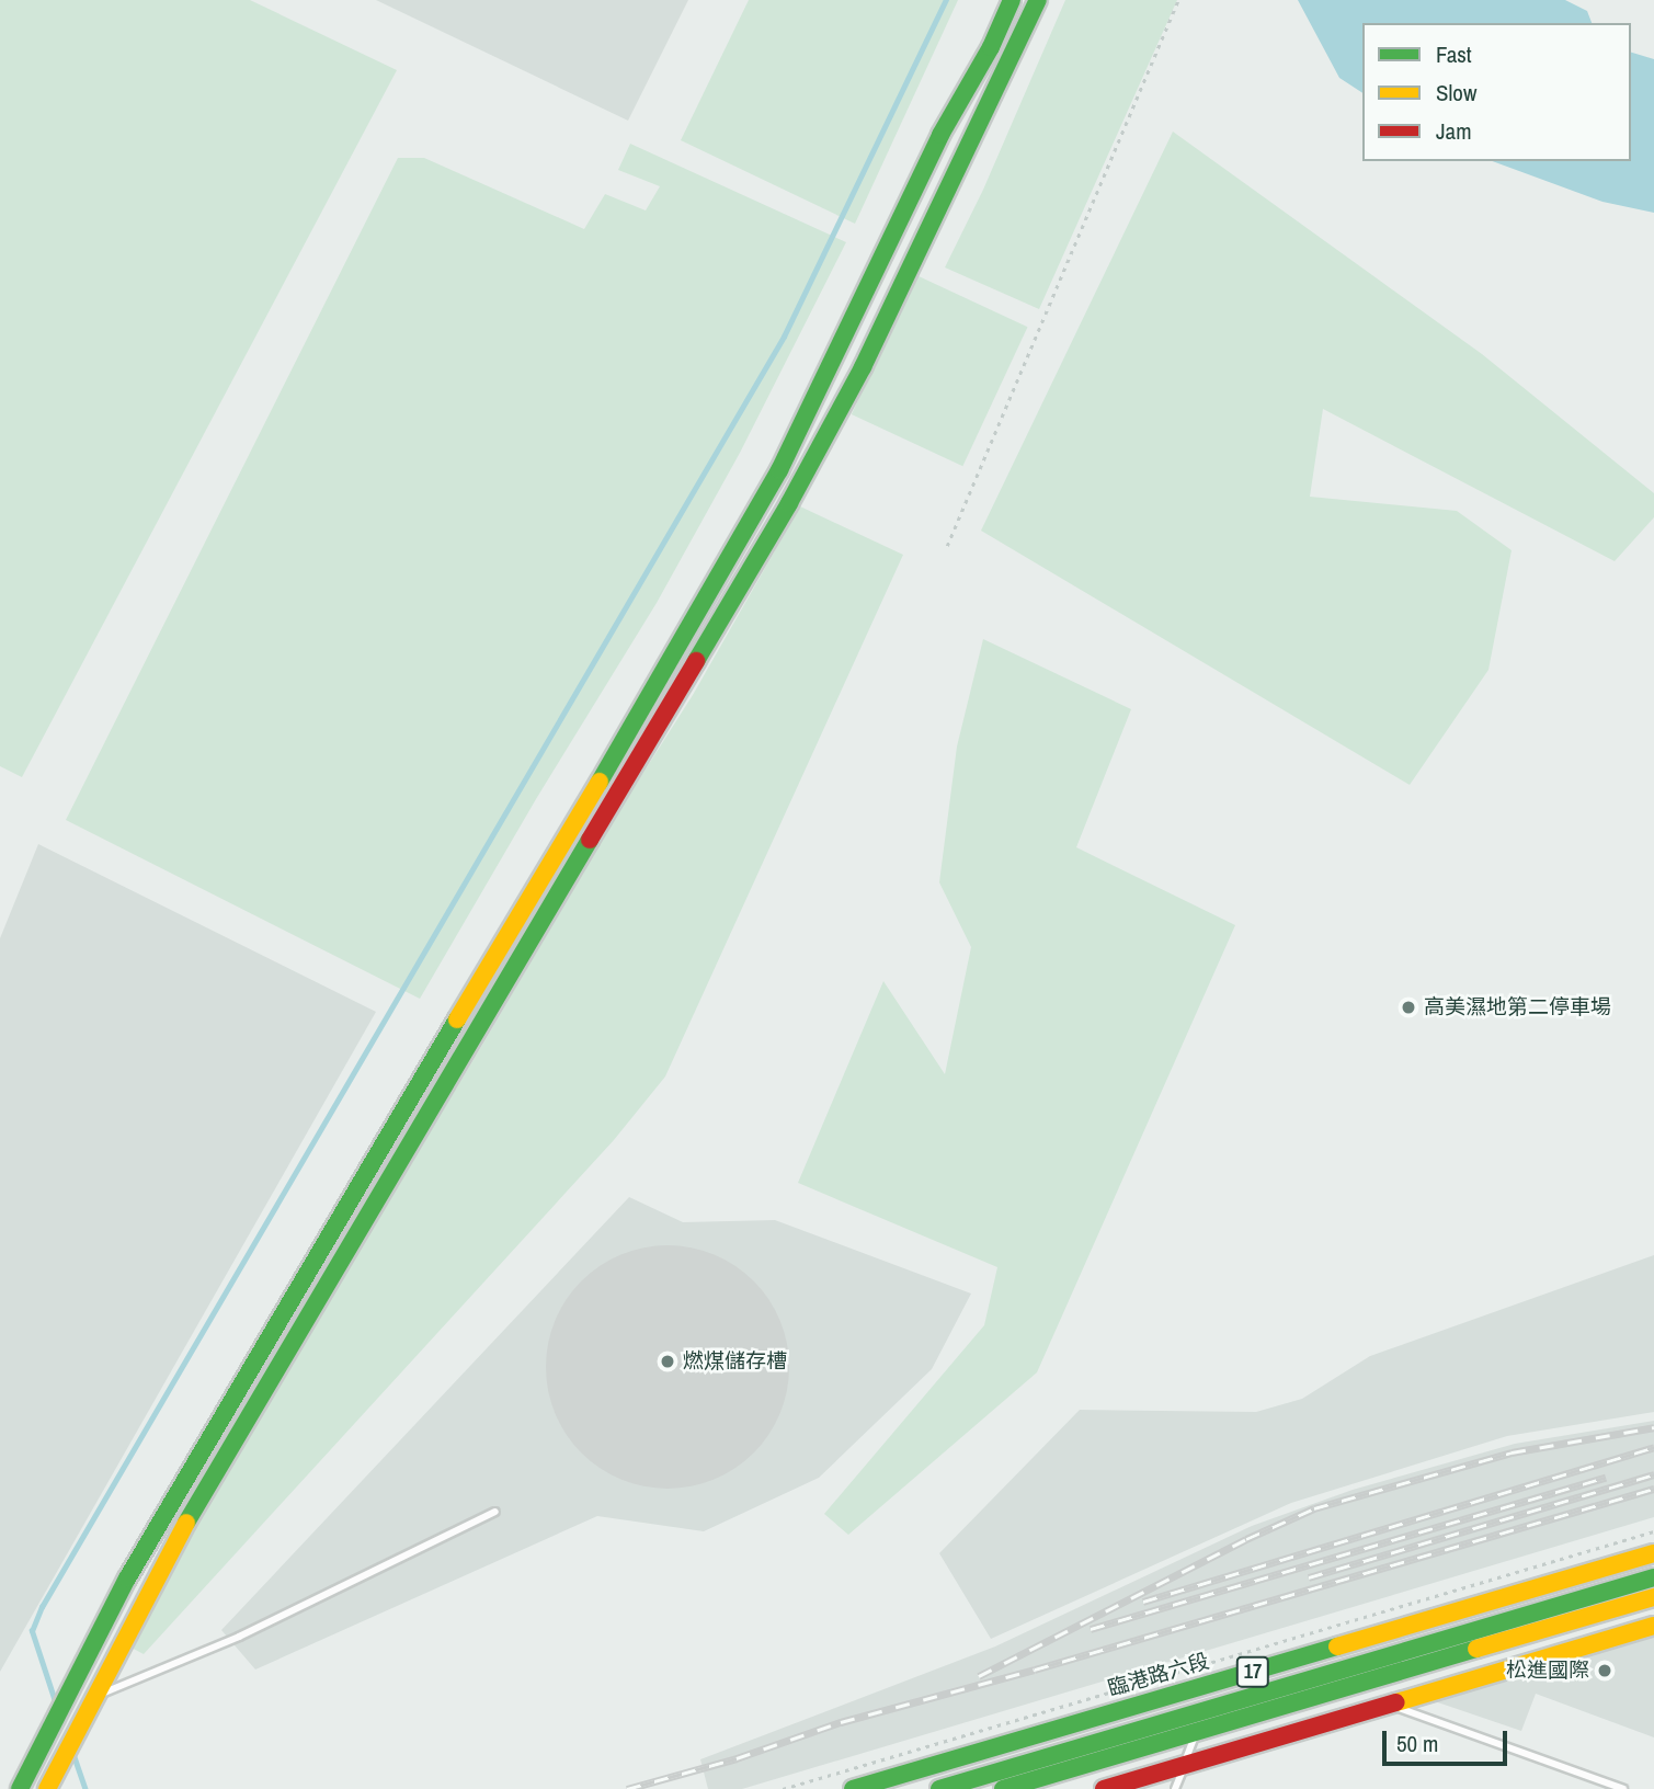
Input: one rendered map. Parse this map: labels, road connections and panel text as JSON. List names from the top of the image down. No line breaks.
{"streets":{"street":["17","臨港路六段"]},"places":["高美濕地第二停車場","燃煤儲存槽","松進國際"],"legend":["Fast","Slow","Jam"],"scale_bar":"50 m"}
